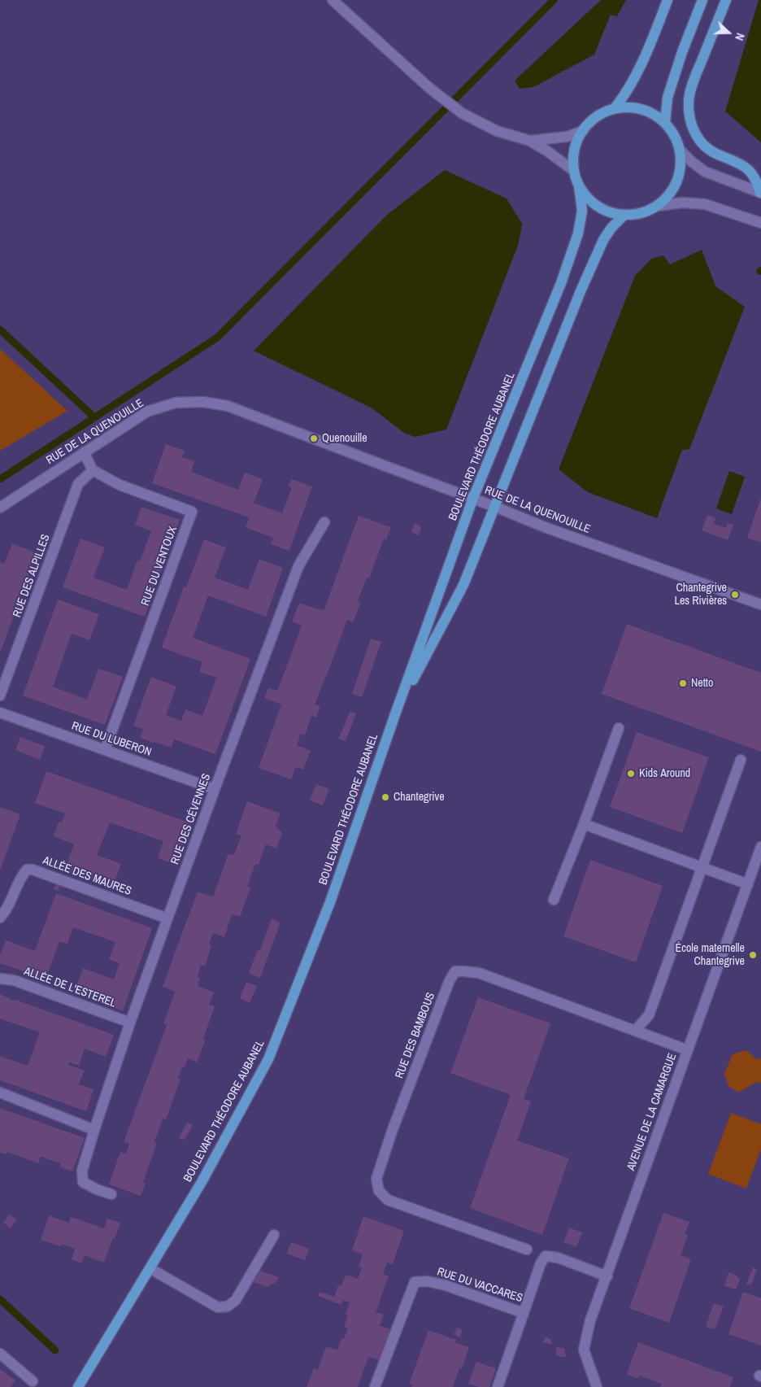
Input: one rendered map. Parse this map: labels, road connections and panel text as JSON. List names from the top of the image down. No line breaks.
{"streets":{"main road":["BOULEVARD THÉODORE AUBANEL"],"street":["RUE DE LA QUENOUILLE","RUE DU VENTOUX","RUE DES ALPILLES","RUE DU LUBERON","RUE DES CÉVENNES","ALLÉE DES MAURES","ALLÉE DE L'ESTEREL","RUE DES BAMBOUS","AVENUE DE LA CAMARGUE","RUE DU VACCARES"]},"crossings":[["RUE DE LA QUENOUILLE","BOULEVARD THÉODORE AUBANEL"],["RUE DU VENTOUX","RUE DES ALPILLES"],["RUE DU VENTOUX","RUE DU LUBERON"],["RUE DU LUBERON","RUE DES CÉVENNES"],["RUE DES CÉVENNES","ALLÉE DES MAURES"],["RUE DES CÉVENNES","ALLÉE DE L'ESTEREL"],["RUE DES BAMBOUS","AVENUE DE LA CAMARGUE"],["AVENUE DE LA CAMARGUE","RUE DU VACCARES"]],"places":["Quenouille","Chantegrive Les Rivières","Netto","Kids Around","Chantegrive","École maternelle Chantegrive"],"north":"right"}
